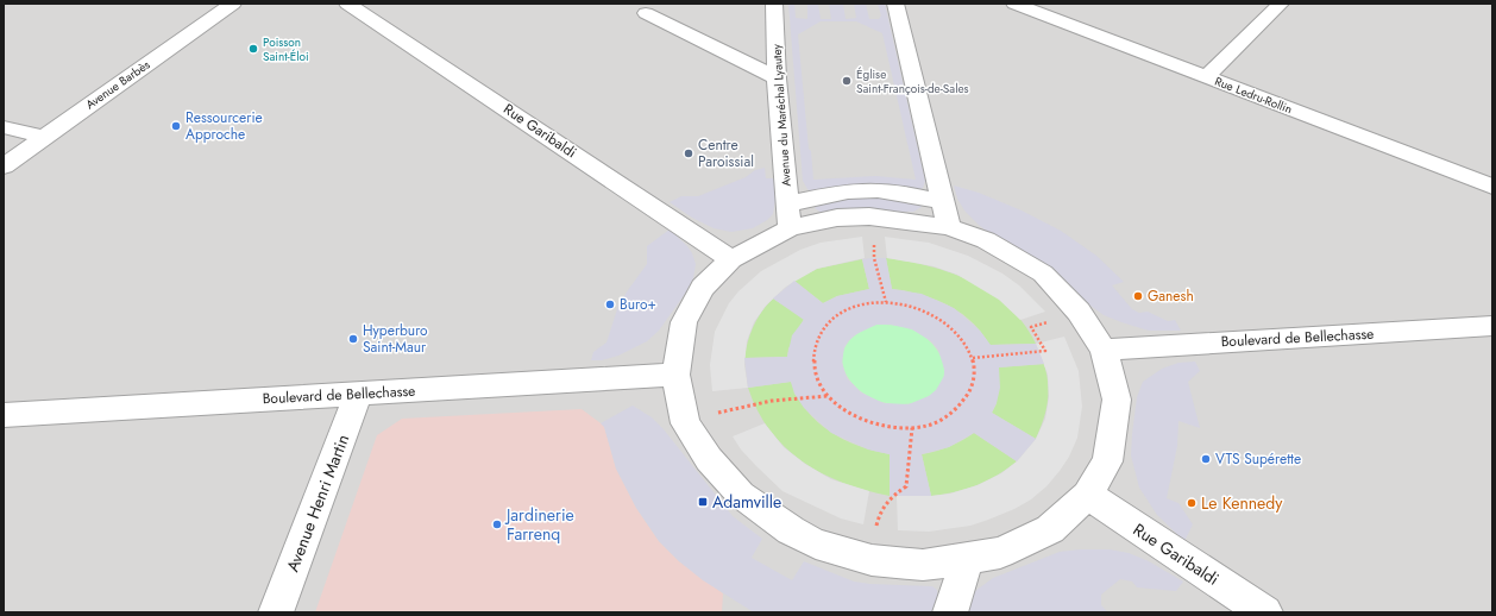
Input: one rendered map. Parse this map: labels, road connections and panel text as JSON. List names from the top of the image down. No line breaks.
{"streets":{"street":["Avenue Barbès","Rue Ledru-Rollin","Avenue du Maréchal Lyautey","Rue Garibaldi","Boulevard de Bellechasse","Avenue Henri Martin"]},"crossings":[["Boulevard de Bellechasse","Avenue Henri Martin"]],"places":{"other":["Poisson Saint-Éloi","Église Saint-François-de-Sales","Ressourcerie Approche","Centre Paroissial","Ganesh","Buro+","Hyperburo Saint-Maur","VTS Supérette","Le Kennedy","Jardinerie Farrenq"],"transit":["Adamville"]}}
